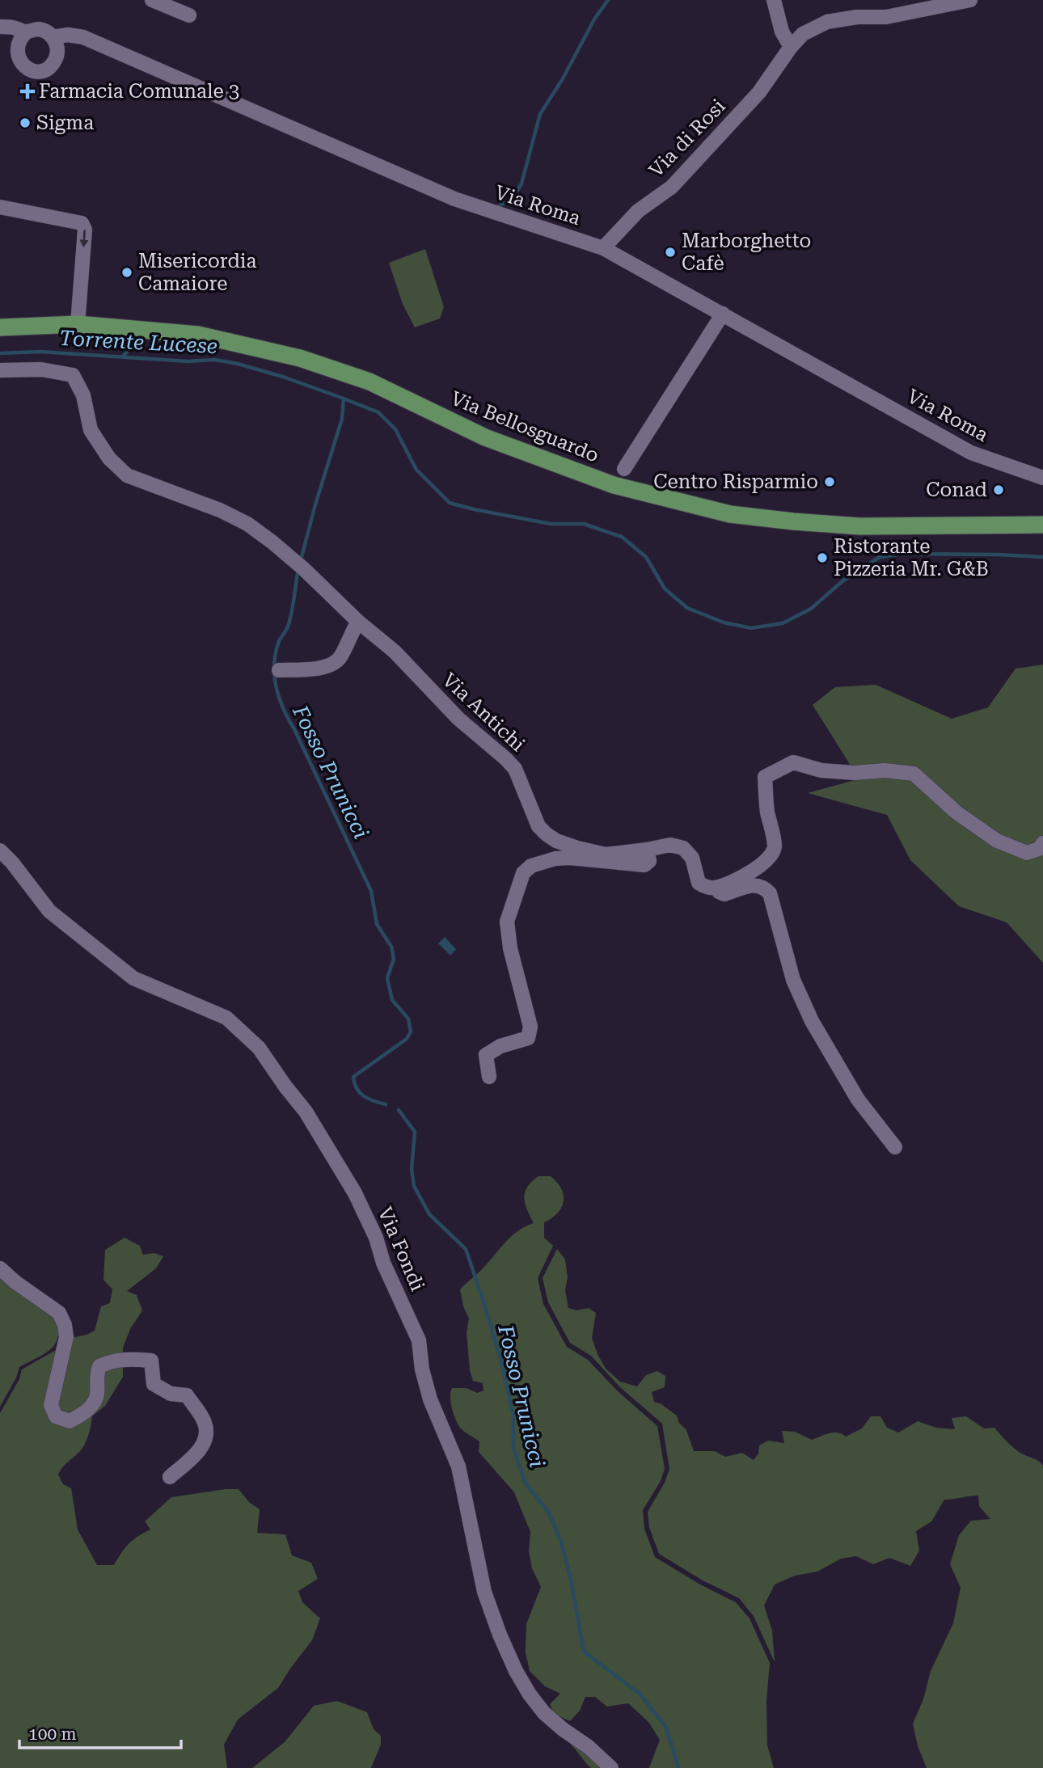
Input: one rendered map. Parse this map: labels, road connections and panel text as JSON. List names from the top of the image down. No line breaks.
{"streets":{"main road":["Via Bellosguardo"],"street":["Via di Rosi","Via Roma","Via Antichi","Via Fondi"]},"crossings":[["Via di Rosi","Via Roma"]],"water":["Torrente Lucese","Fosso Prunicci"],"places":{"health":["Farmacia Comunale 3"],"other":["Sigma","Marborghetto Cafè","Misericordia Camaiore","Centro Risparmio","Conad","Ristorante Pizzeria Mr. G&B"]},"scale_bar":"100 m"}
